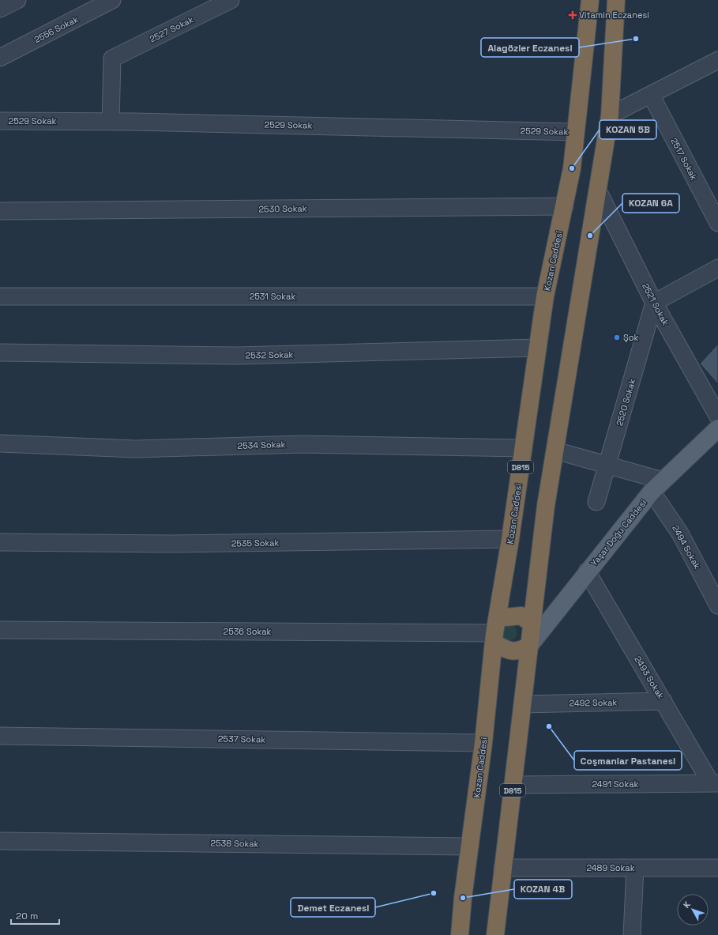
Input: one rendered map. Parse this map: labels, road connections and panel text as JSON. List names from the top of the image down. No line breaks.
{"streets":{"highway":["Kozan Caddesi","D815"],"main road":["Yaşar Doğu Caddesi"],"street":["2556 Sokak","2527 Sokak","2529 Sokak","2517 Sokak","2530 Sokak","2531 Sokak","2521 Sokak","2532 Sokak","2520 Sokak","2534 Sokak","2535 Sokak","2494 Sokak","2536 Sokak","2493 Sokak","2492 Sokak","2537 Sokak","2491 Sokak","2538 Sokak","2489 Sokak"]},"crossings":[["2527 Sokak","2529 Sokak"],["2529 Sokak","Kozan Caddesi"],["2530 Sokak","Kozan Caddesi"],["Kozan Caddesi","2531 Sokak"],["Kozan Caddesi","2532 Sokak"],["Kozan Caddesi","2534 Sokak"],["Kozan Caddesi","2535 Sokak"],["Kozan Caddesi","2536 Sokak"],["Kozan Caddesi","2537 Sokak"],["Kozan Caddesi","2538 Sokak"],["2521 Sokak","2520 Sokak"],["2521 Sokak","D815"],["D815","Yaşar Doğu Caddesi"],["D815","2492 Sokak"],["D815","2491 Sokak"],["D815","2489 Sokak"],["Yaşar Doğu Caddesi","2494 Sokak"],["Yaşar Doğu Caddesi","2493 Sokak"],["2493 Sokak","2492 Sokak"],["2493 Sokak","2491 Sokak"]],"places":{"health":["Vitamin Eczanesi"],"other":["Alagözler Eczanesi","KOZAN 5B","KOZAN 6A","Şok","Coşmanlar Pastanesi","Demet Eczanesi","KOZAN 4B"]},"scale_bar":"20 m","north":"top left"}
